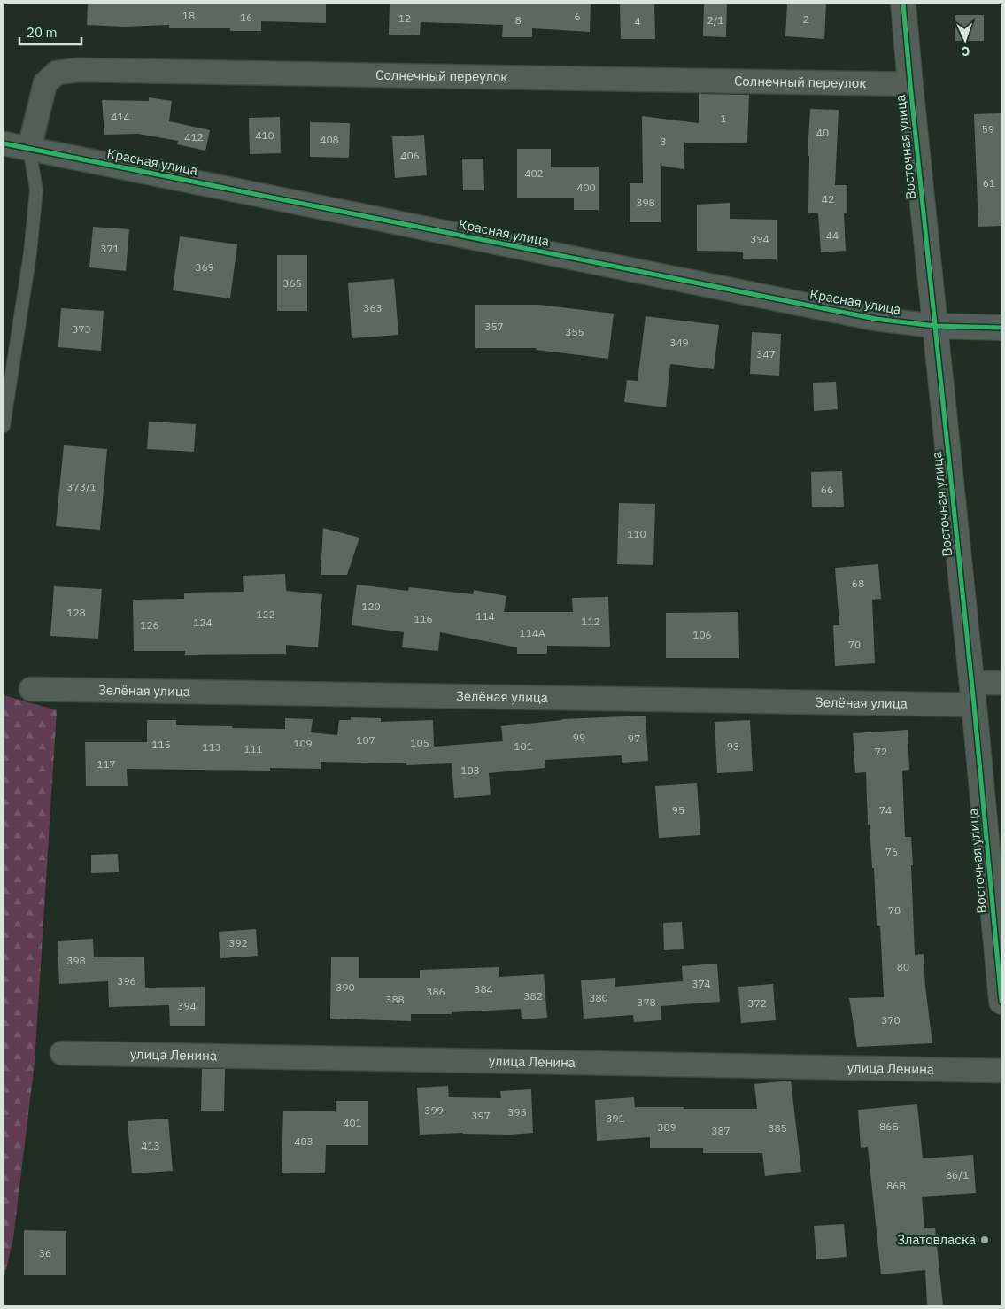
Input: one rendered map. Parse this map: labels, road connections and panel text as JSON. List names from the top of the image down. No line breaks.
{"streets":{"street":["Солнечный переулок","Восточная улица","Красная улица","Зелёная улица","улица Ленина"]},"crossings":[["Солнечный переулок","Восточная улица"],["Солнечный переулок","Красная улица"],["Восточная улица","Красная улица"],["Восточная улица","Зелёная улица"]],"places":["Златовласка"],"house_numbers":["18","6","16","12","2","8","2/1","4","414","1","59","40","410","412","408","3","406","402","61","400","42","398","44","394","371","369","365","363","357","373","355","349","347","373/1","66","110","68","120","128","122","114","116","112","124","126","114А","106","70","99","97","107","105","109","115","101","93","113","111","72","117","103","95","74","76","78","392","398","80","396","374","390","384","386","382","380","388","378","372","394","370","399","395","397","391","401","86Б","389","385","387","403","413","86/1","86В","36"],"scale_bar":"20 m","north":"bottom"}
